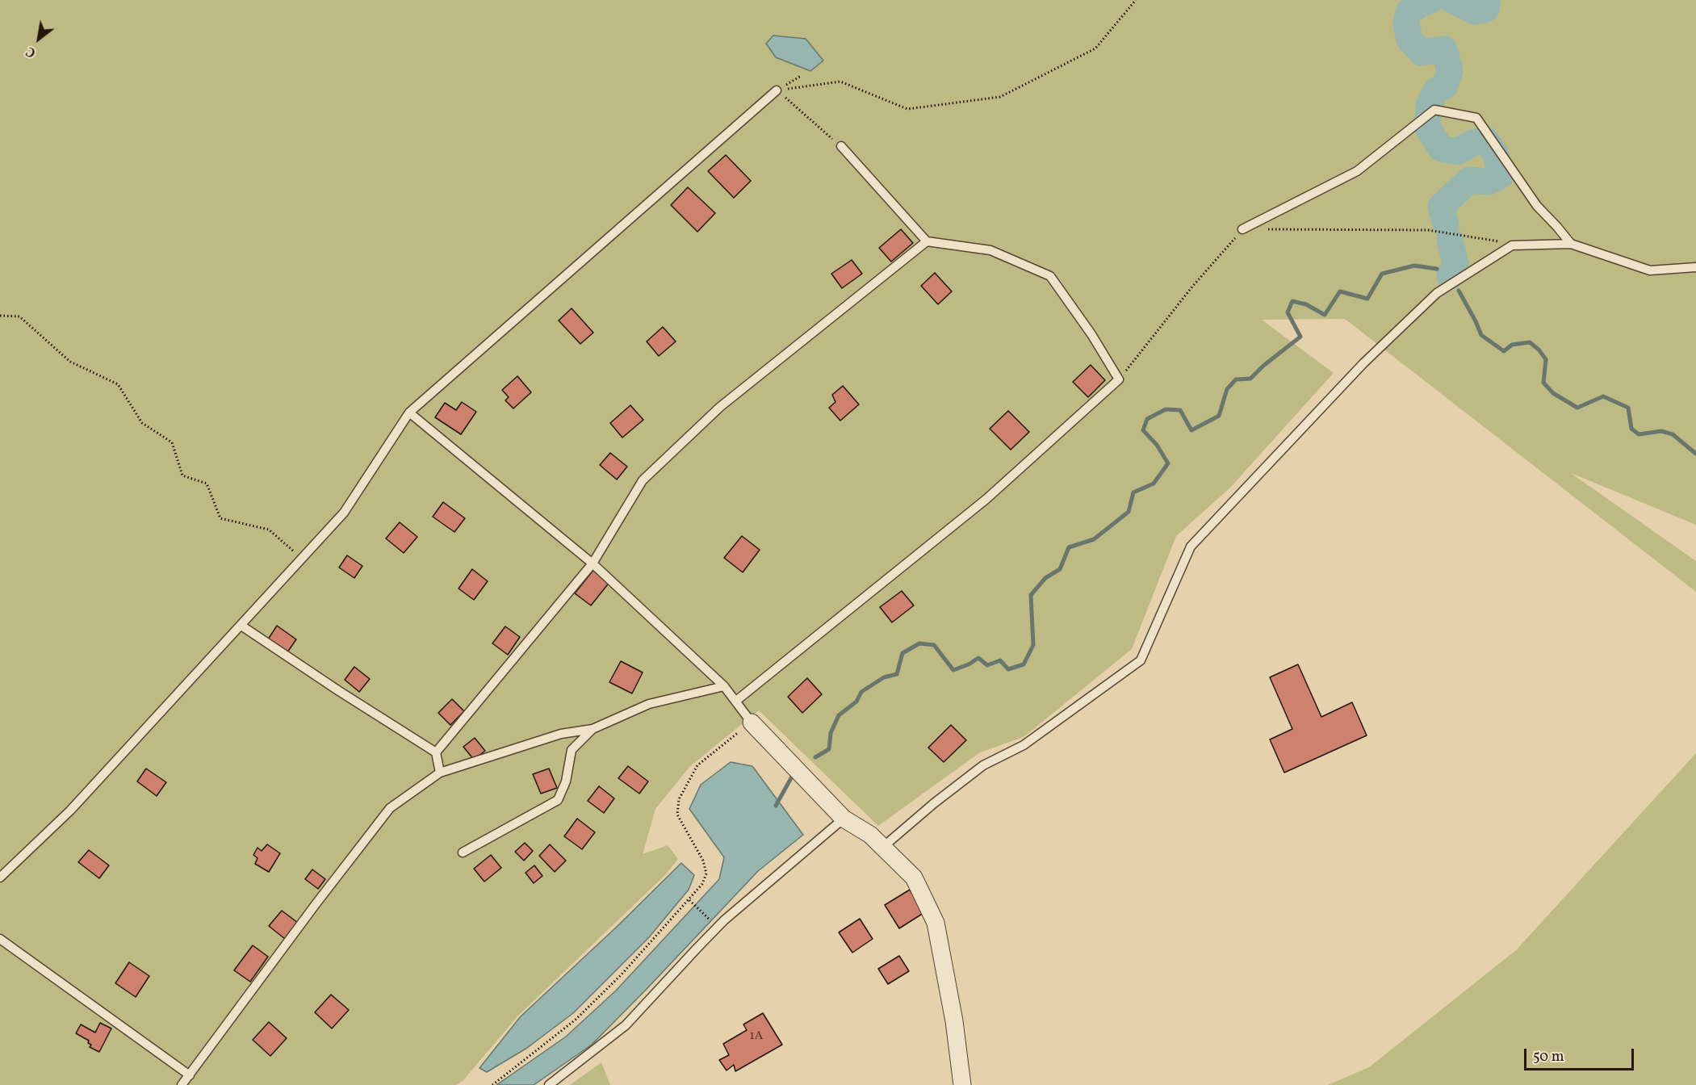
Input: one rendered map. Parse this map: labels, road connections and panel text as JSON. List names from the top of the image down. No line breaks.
{"house_numbers":["1А"],"scale_bar":"50 m","north":"bottom left"}
